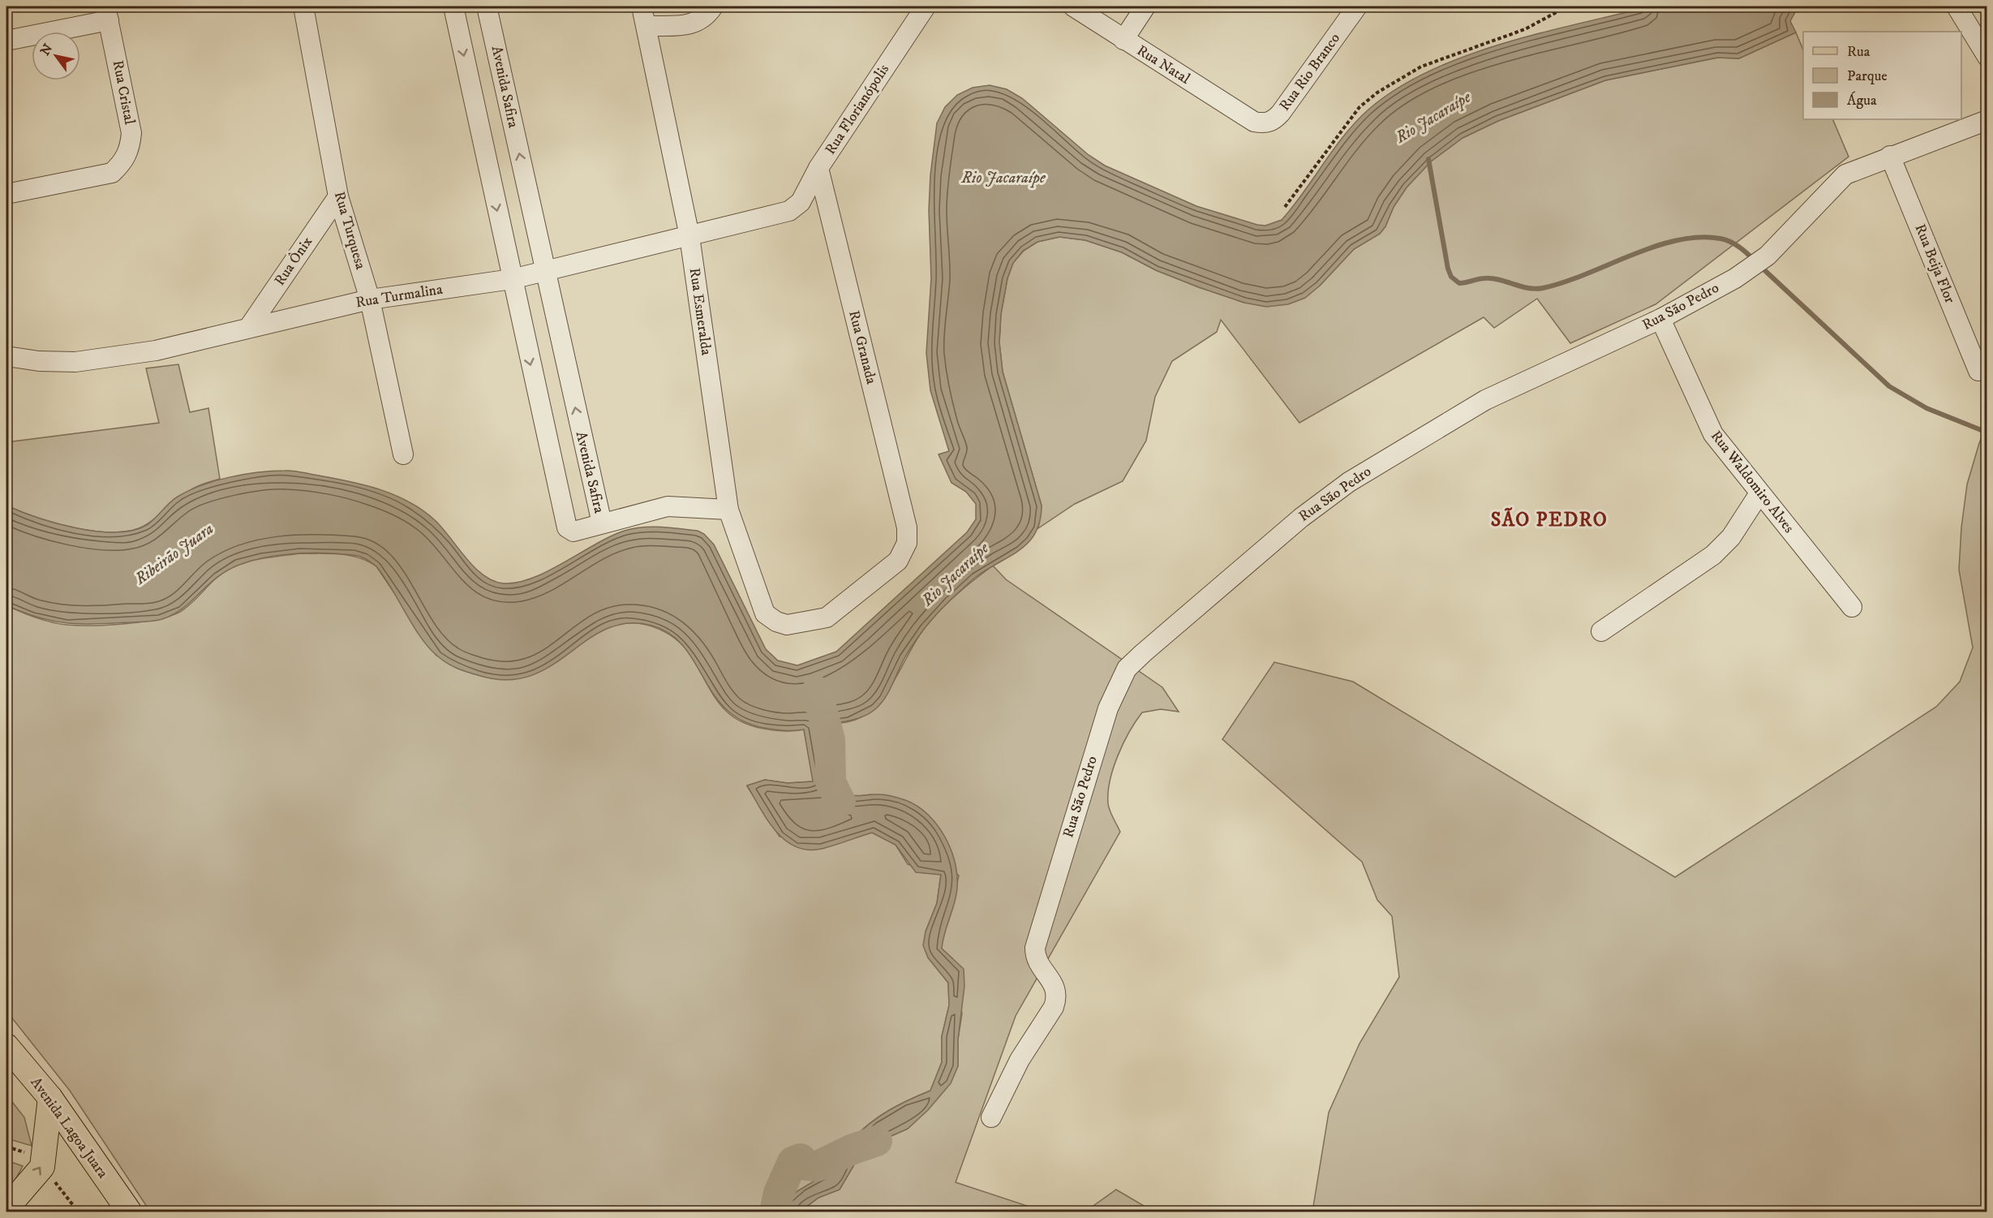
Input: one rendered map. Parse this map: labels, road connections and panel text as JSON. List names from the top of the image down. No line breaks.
{"streets":{"main road":["Avenida Lagoa Juara"],"street":["Rua Natal","Rua Rio Branco","Avenida Safira","Rua Cristal","Rua Florianópolis","Rua Turquesa","Rua Ônix","Rua Beija Flor","Rua Turmalina","Rua São Pedro","Rua Esmeralda","Rua Granada","Rua Waldomiro Alves"]},"crossings":[["Rua Natal","Rua Rio Branco"],["Avenida Safira","Rua Turmalina"],["Rua Florianópolis","Rua Turmalina"],["Rua Florianópolis","Rua Granada"],["Rua Turquesa","Rua Ônix"],["Rua Turquesa","Rua Turmalina"],["Rua Ônix","Rua Turmalina"],["Rua Beija Flor","Rua São Pedro"],["Rua Turmalina","Rua Esmeralda"],["Rua São Pedro","Rua Waldomiro Alves"],["Rua Esmeralda","Rua Granada"]],"districts":["SÃO PEDRO"],"water":["Rio Jacaraípe","Ribeirão Juara"],"legend":["Rua","Parque","Água"],"north":"top left"}
